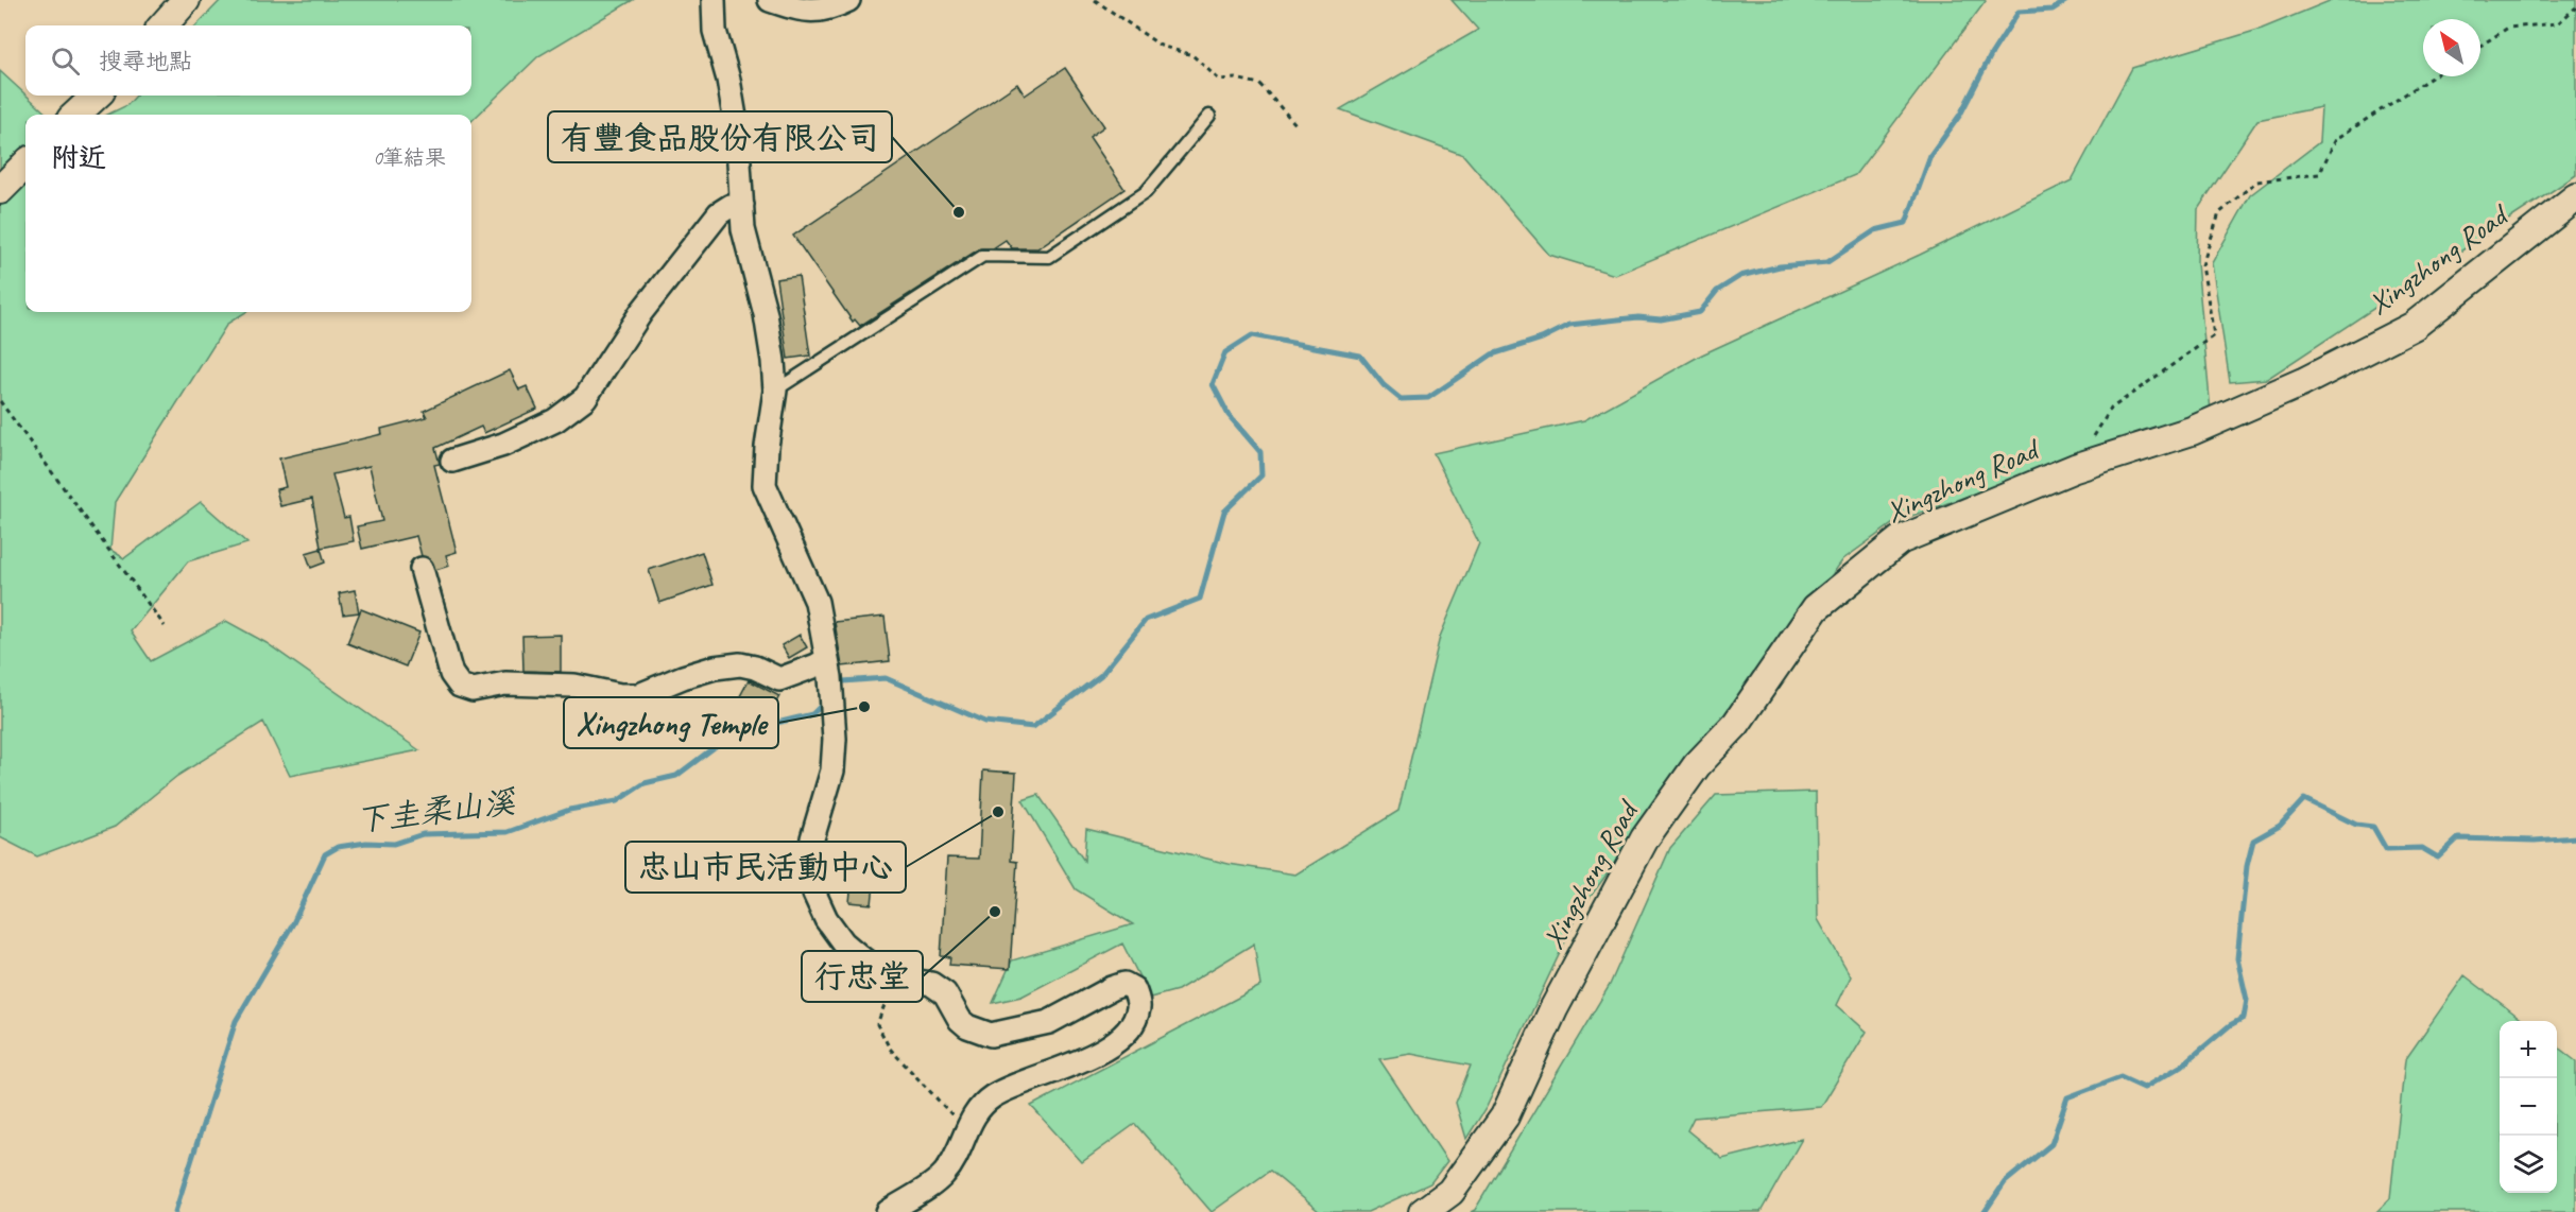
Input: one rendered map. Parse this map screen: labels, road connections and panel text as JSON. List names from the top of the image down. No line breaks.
{"streets":{"street":["Xingzhong Road"]},"water":["下圭柔山溪"],"places":["有豐食品股份有限公司","Xingzhong Temple","忠山市民活動中心","行忠堂"],"north":"top left","page":{"search":"搜尋地點","heading":["附近","0筆結果"],"map_buttons":["+","−"]}}
